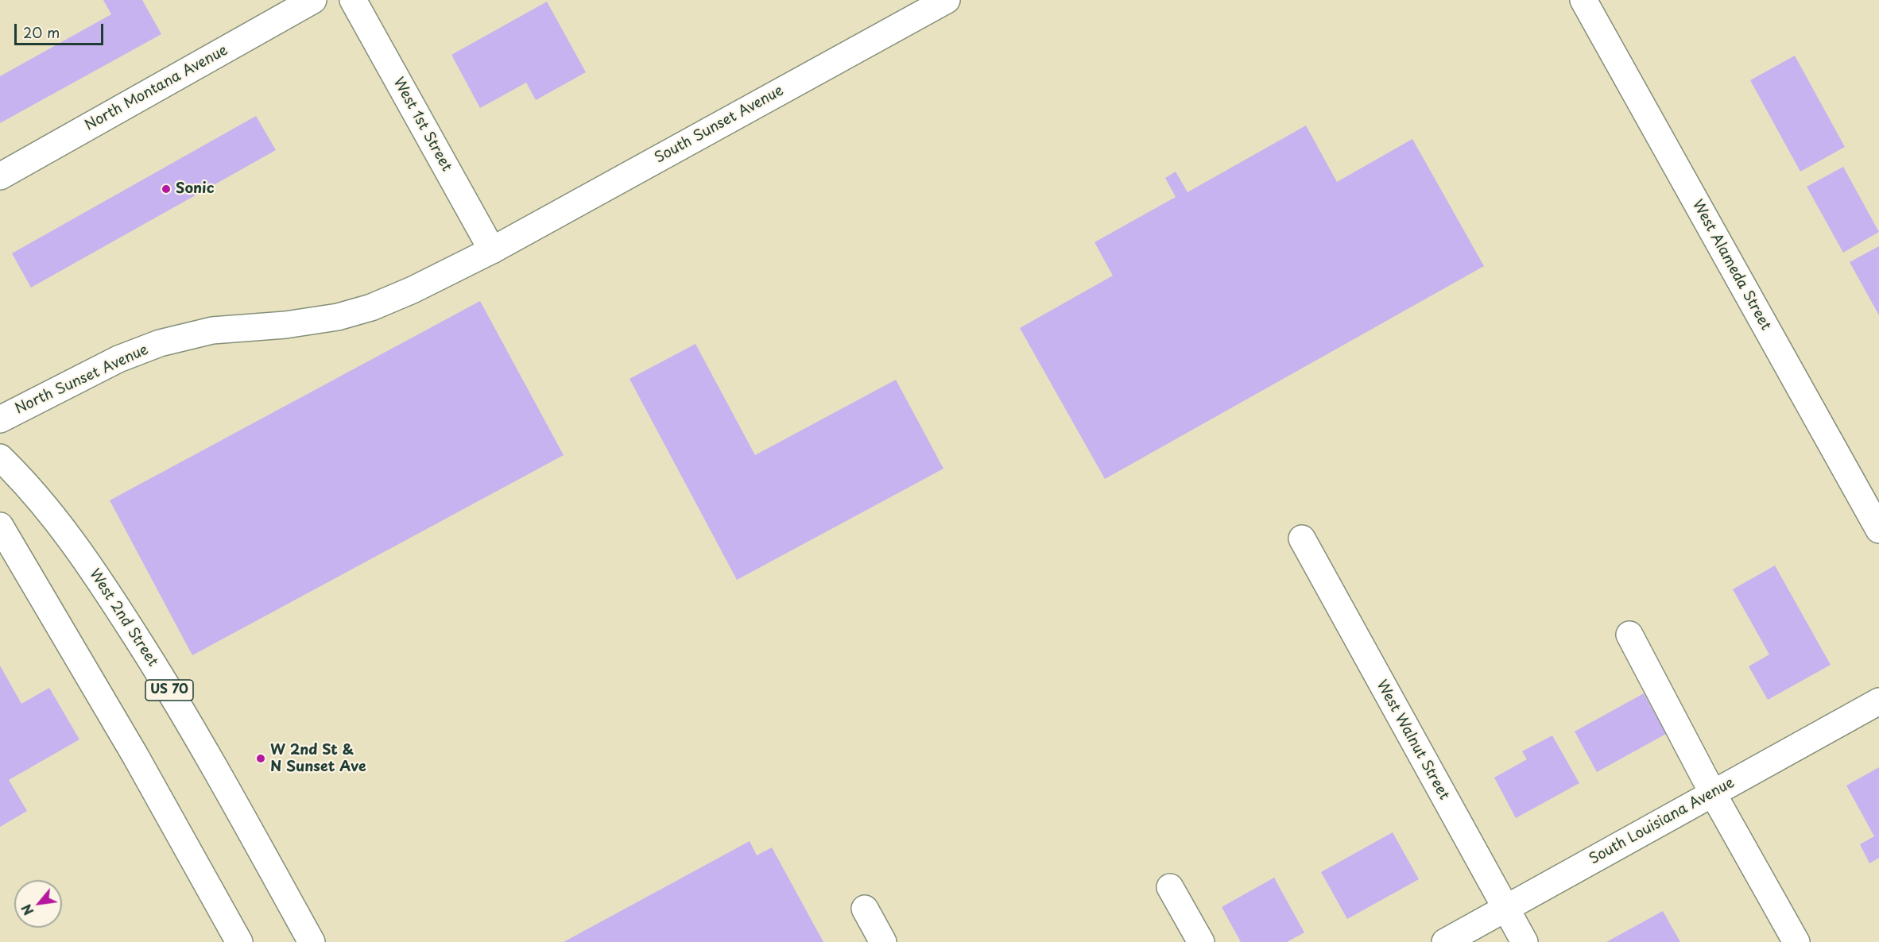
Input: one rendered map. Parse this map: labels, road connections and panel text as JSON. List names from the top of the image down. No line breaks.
{"streets":{"street":["North Montana Avenue","West 1st Street","South Sunset Avenue","West Alameda Street","North Sunset Avenue","West 2nd Street","US 70","West Walnut Street","South Louisiana Avenue"]},"crossings":[["West 1st Street","South Sunset Avenue"],["West 1st Street","North Sunset Avenue"],["South Sunset Avenue","North Sunset Avenue"],["West Walnut Street","South Louisiana Avenue"]],"places":["Sonic","W 2nd St & N Sunset Ave"],"scale_bar":"20 m","north":"bottom left"}
